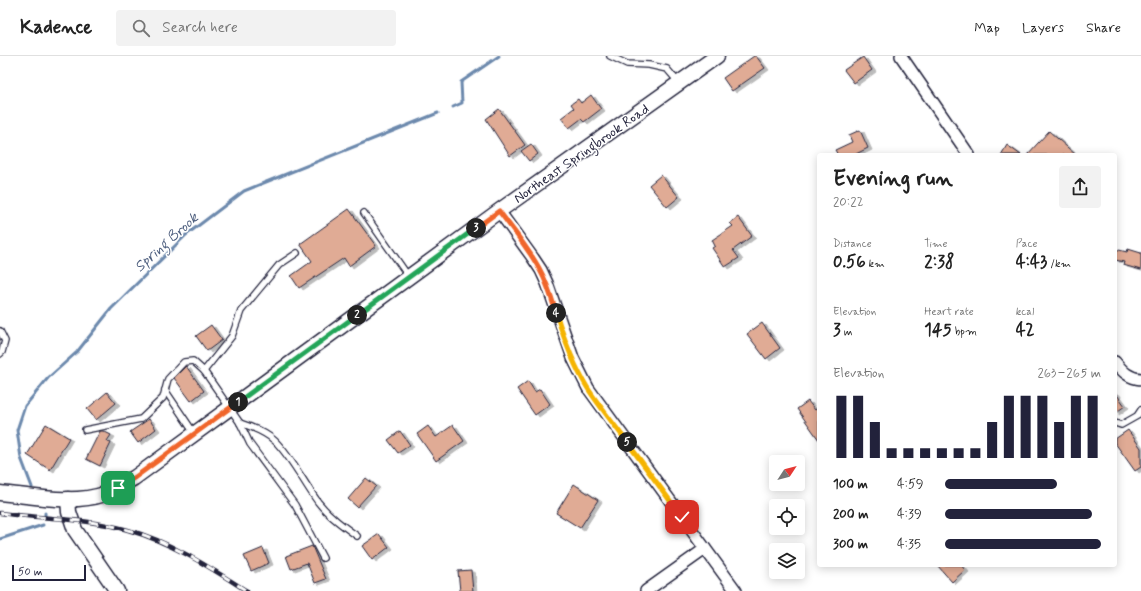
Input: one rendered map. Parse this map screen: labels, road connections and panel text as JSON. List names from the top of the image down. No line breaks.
{"streets":{"street":["Northeast Springbrook Road"]},"water":["Spring Brook"],"scale_bar":"50 m","north":"top right","page":{"header":"Kadence","search":"Search here","nav":["Map","Layers","Share"],"heading":["Evening run","20:22"],"pins":["3","4","2","1","5"],"stats":[["Distance","0.56 km"],["Time","2:38"],["Pace","4:43 /km"],["Elevation","3 m"],["Heart rate","145 bpm"],["kcal","42"]],"chart":["Elevation","263–265 m"],"list":[{"name":"100 m","note":"4:59"},{"name":"200 m","note":"4:39"},{"name":"300 m","note":"4:35"}],"scale":"50 m"}}
